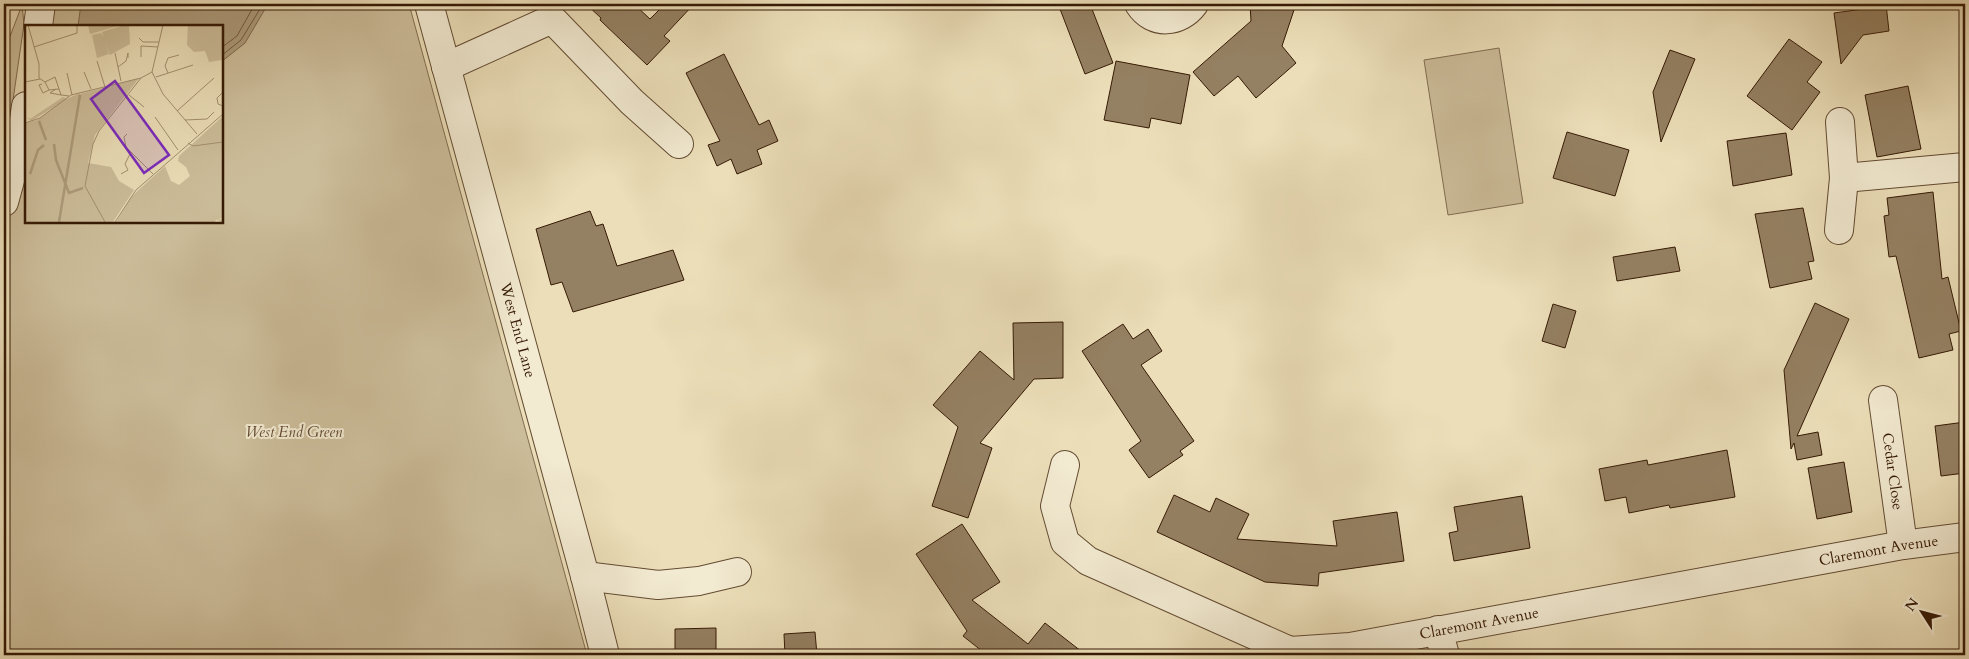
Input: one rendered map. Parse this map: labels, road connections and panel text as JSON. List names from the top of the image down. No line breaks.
{"streets":{"street":["West End Lane","Cedar Close","Claremont Avenue"]},"crossings":[["Cedar Close","Claremont Avenue"]],"parks":["West End Green"],"north":"top left"}
